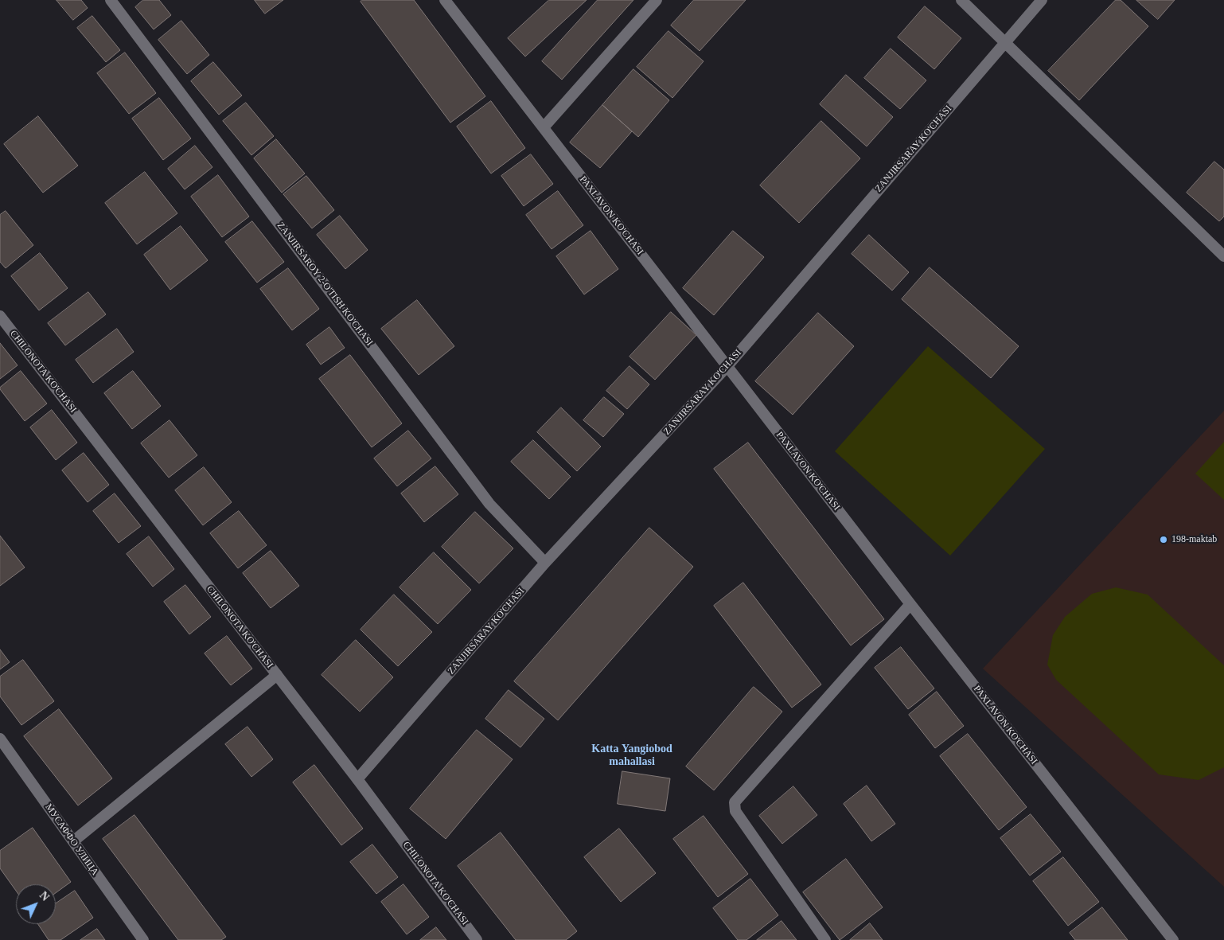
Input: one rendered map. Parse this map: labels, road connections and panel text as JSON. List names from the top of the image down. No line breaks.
{"streets":{"street":["ZANJIRSARAY KO'CHASI","PAXLAVON KO'CHASI","ZANJIRSAROY 2-O'TISH KO'CHASI","CHILONOTA KO'CHASI","МУСАФФО УЛИЦА"]},"crossings":[["ZANJIRSARAY KO'CHASI","PAXLAVON KO'CHASI"],["ZANJIRSARAY KO'CHASI","ZANJIRSAROY 2-O'TISH KO'CHASI"],["ZANJIRSARAY KO'CHASI","CHILONOTA KO'CHASI"]],"districts":["Katta Yangiobod mahallasi"],"places":["198-maktab"],"north":"top right"}
